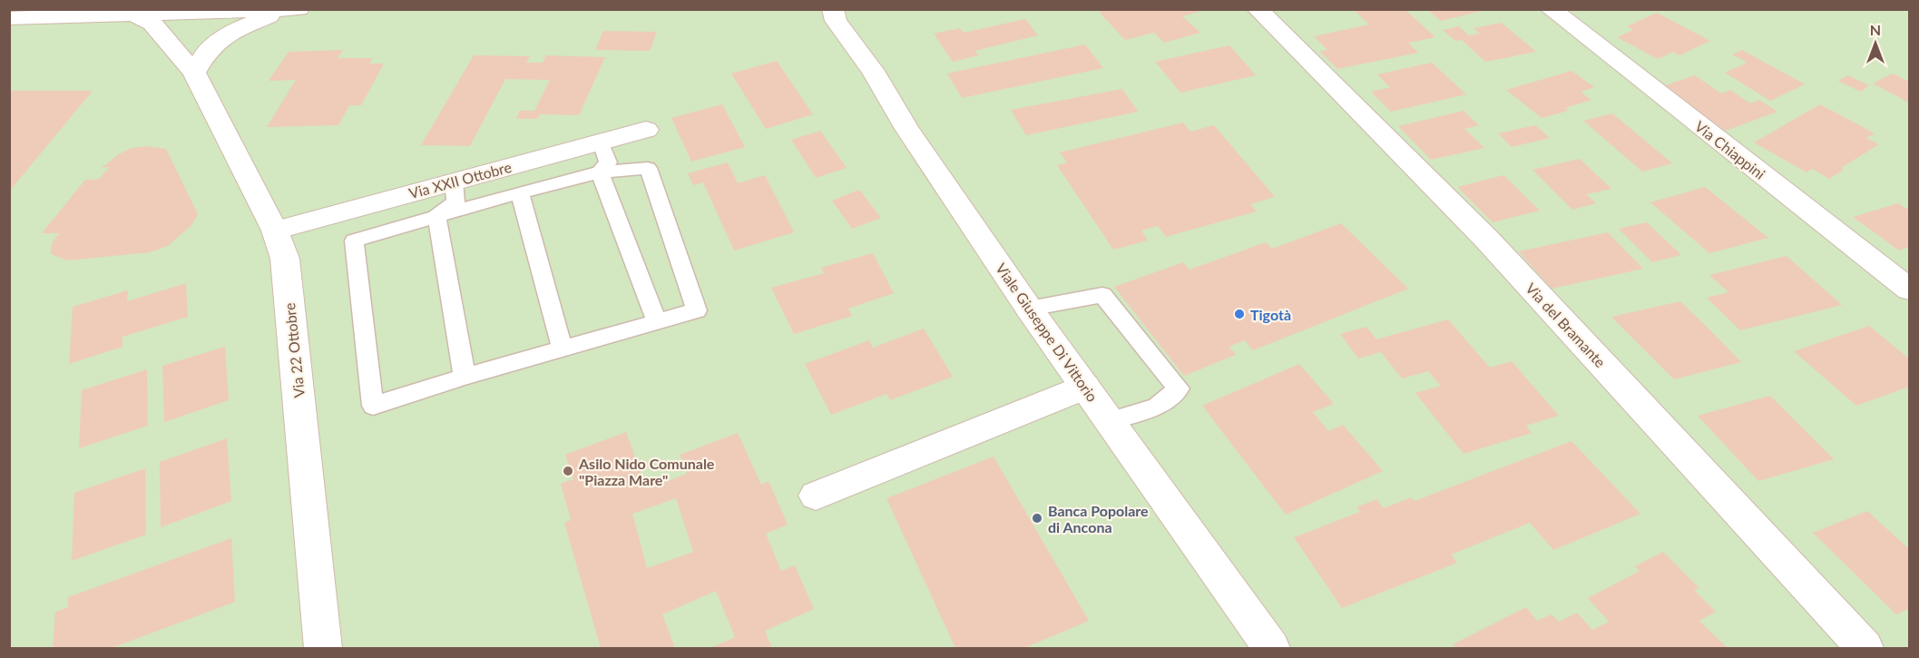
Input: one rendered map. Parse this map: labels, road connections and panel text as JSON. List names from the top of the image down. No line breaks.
{"streets":{"street":["Via Chiappini","Via XXII Ottobre","Via del Bramante","Viale Giuseppe Di Vittorio","Via 22 Ottobre"]},"crossings":[["Via XXII Ottobre","Via 22 Ottobre"]],"places":["Tigotà","Asilo Nido Comunale \"Piazza Mare\"","Banca Popolare di Ancona"],"north":"top"}
